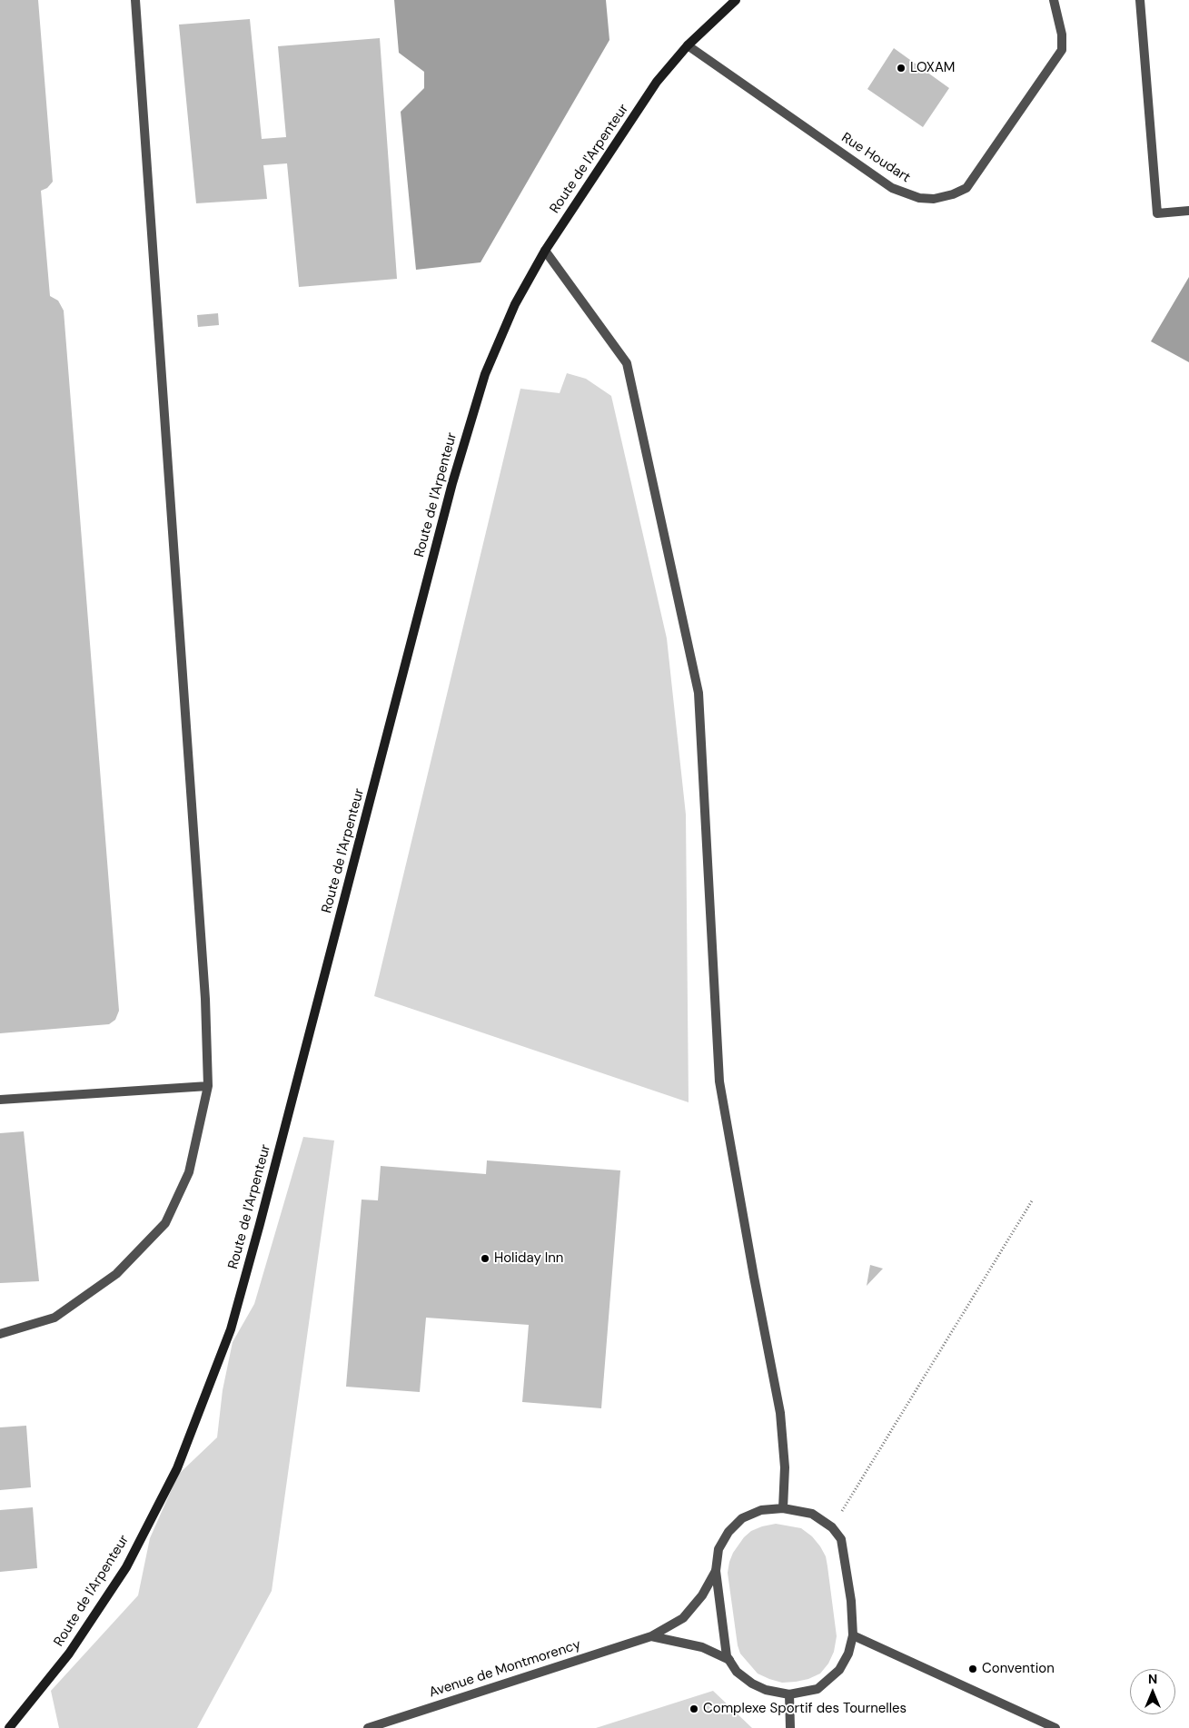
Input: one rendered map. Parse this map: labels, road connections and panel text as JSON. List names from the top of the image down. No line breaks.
{"streets":{"main road":["Route de l'Arpenteur"],"street":["Rue Houdart","Avenue de Montmorency"]},"crossings":[["Rue Houdart","Route de l'Arpenteur"]],"places":["LOXAM","Holiday Inn","Convention","Complexe Sportif des Tournelles"],"north":"top"}
